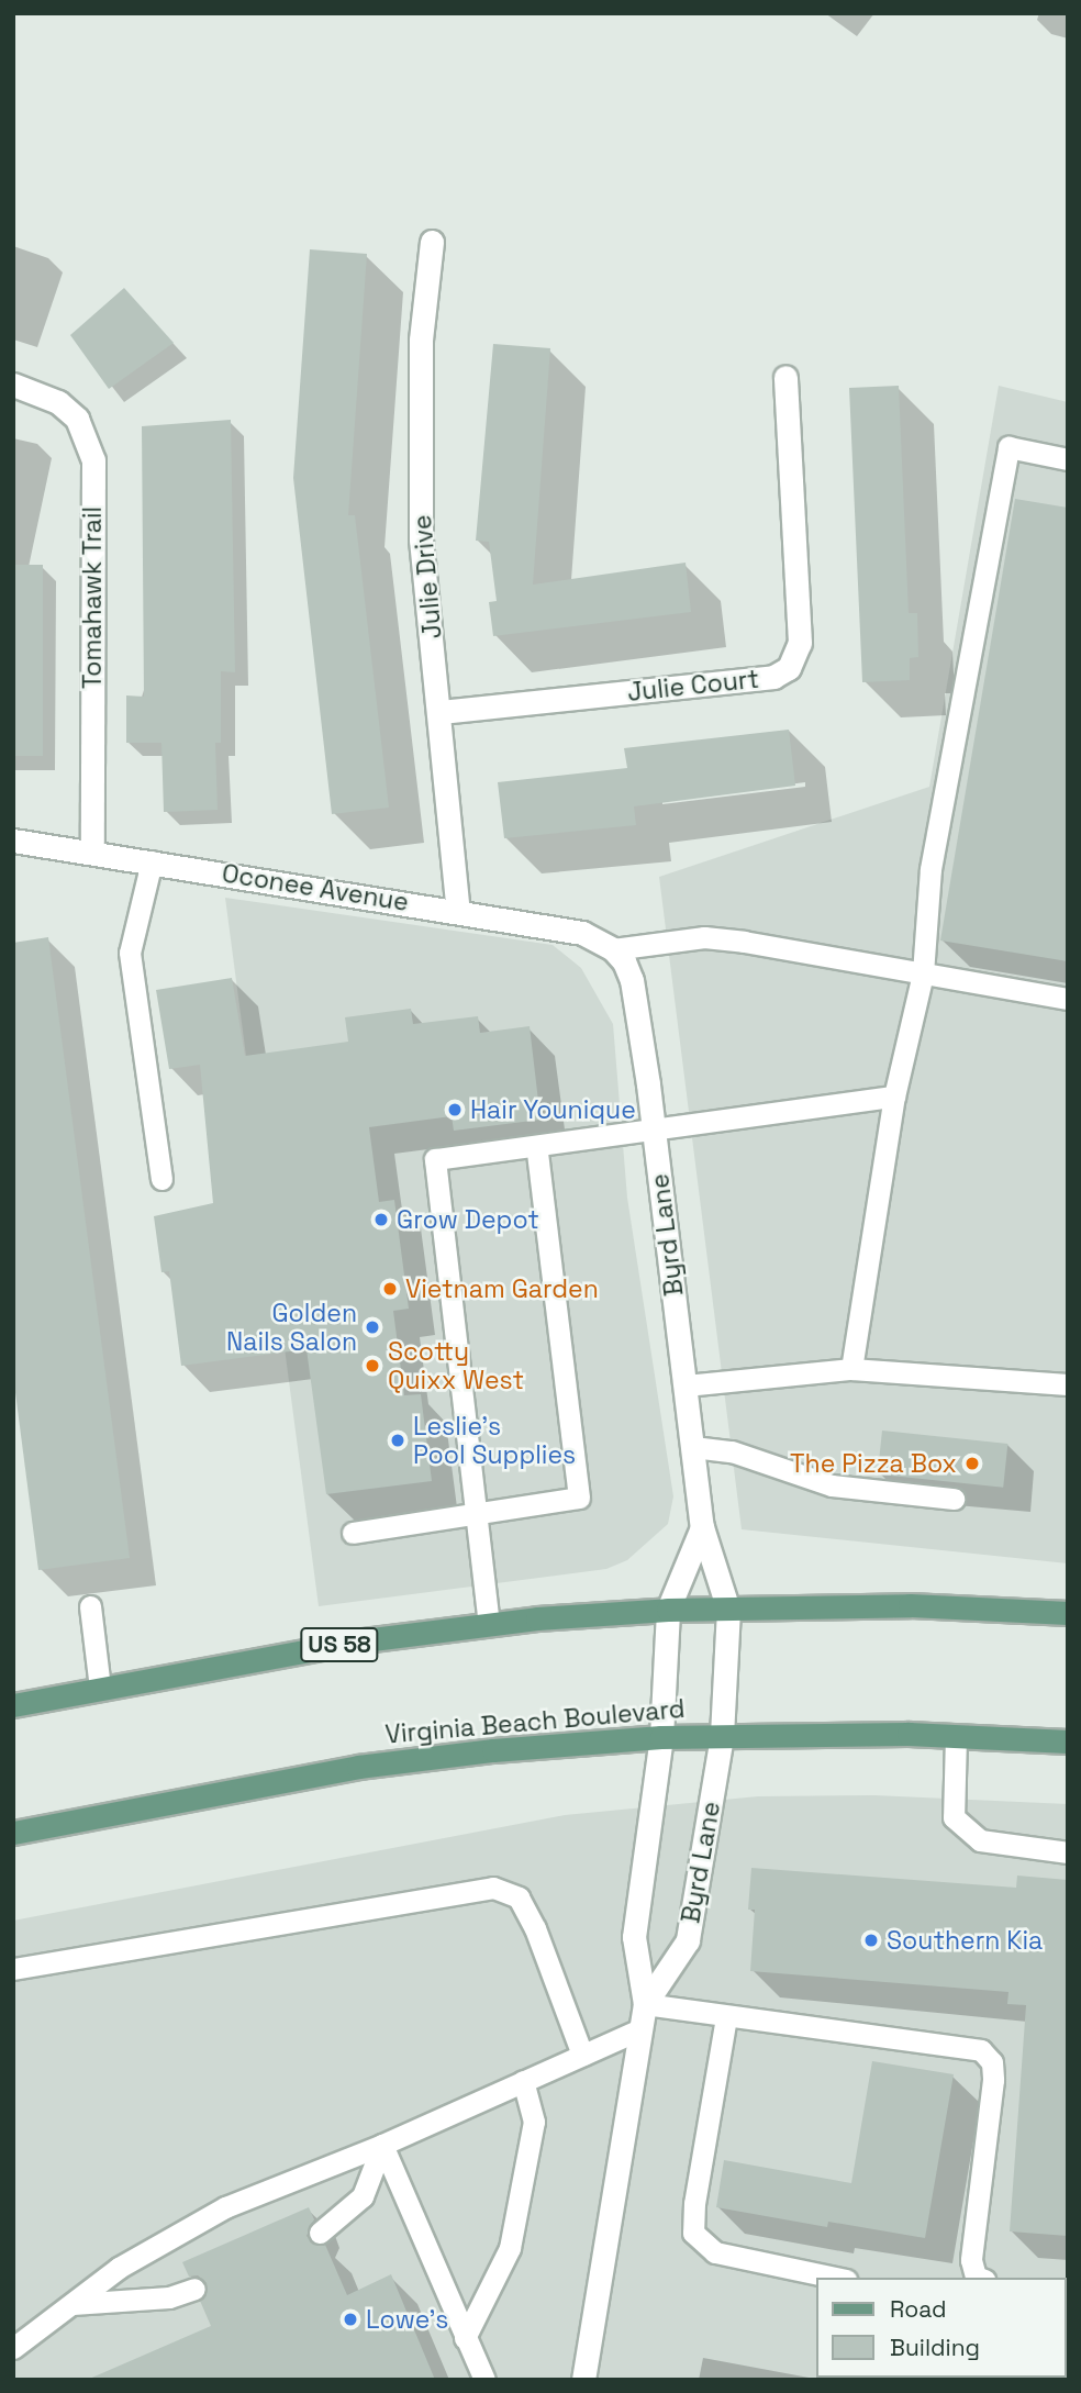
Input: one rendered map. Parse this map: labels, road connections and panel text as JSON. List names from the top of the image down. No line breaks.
{"streets":{"main road":["US 58","Virginia Beach Boulevard"],"street":["Julie Drive","Tomahawk Trail","Julie Court","Oconee Avenue","Byrd Lane"]},"crossings":[["Julie Drive","Julie Court"],["Julie Drive","Oconee Avenue"],["Tomahawk Trail","Oconee Avenue"],["Oconee Avenue","Byrd Lane"],["Byrd Lane","US 58"],["Byrd Lane","Virginia Beach Boulevard"]],"places":["Hair Younique","Grow Depot","Vietnam Garden","Golden Nails Salon","Scotty Quixx West","Leslie's Pool Supplies","The Pizza Box","Southern Kia","Lowe's"],"legend":["Road","Building"]}
